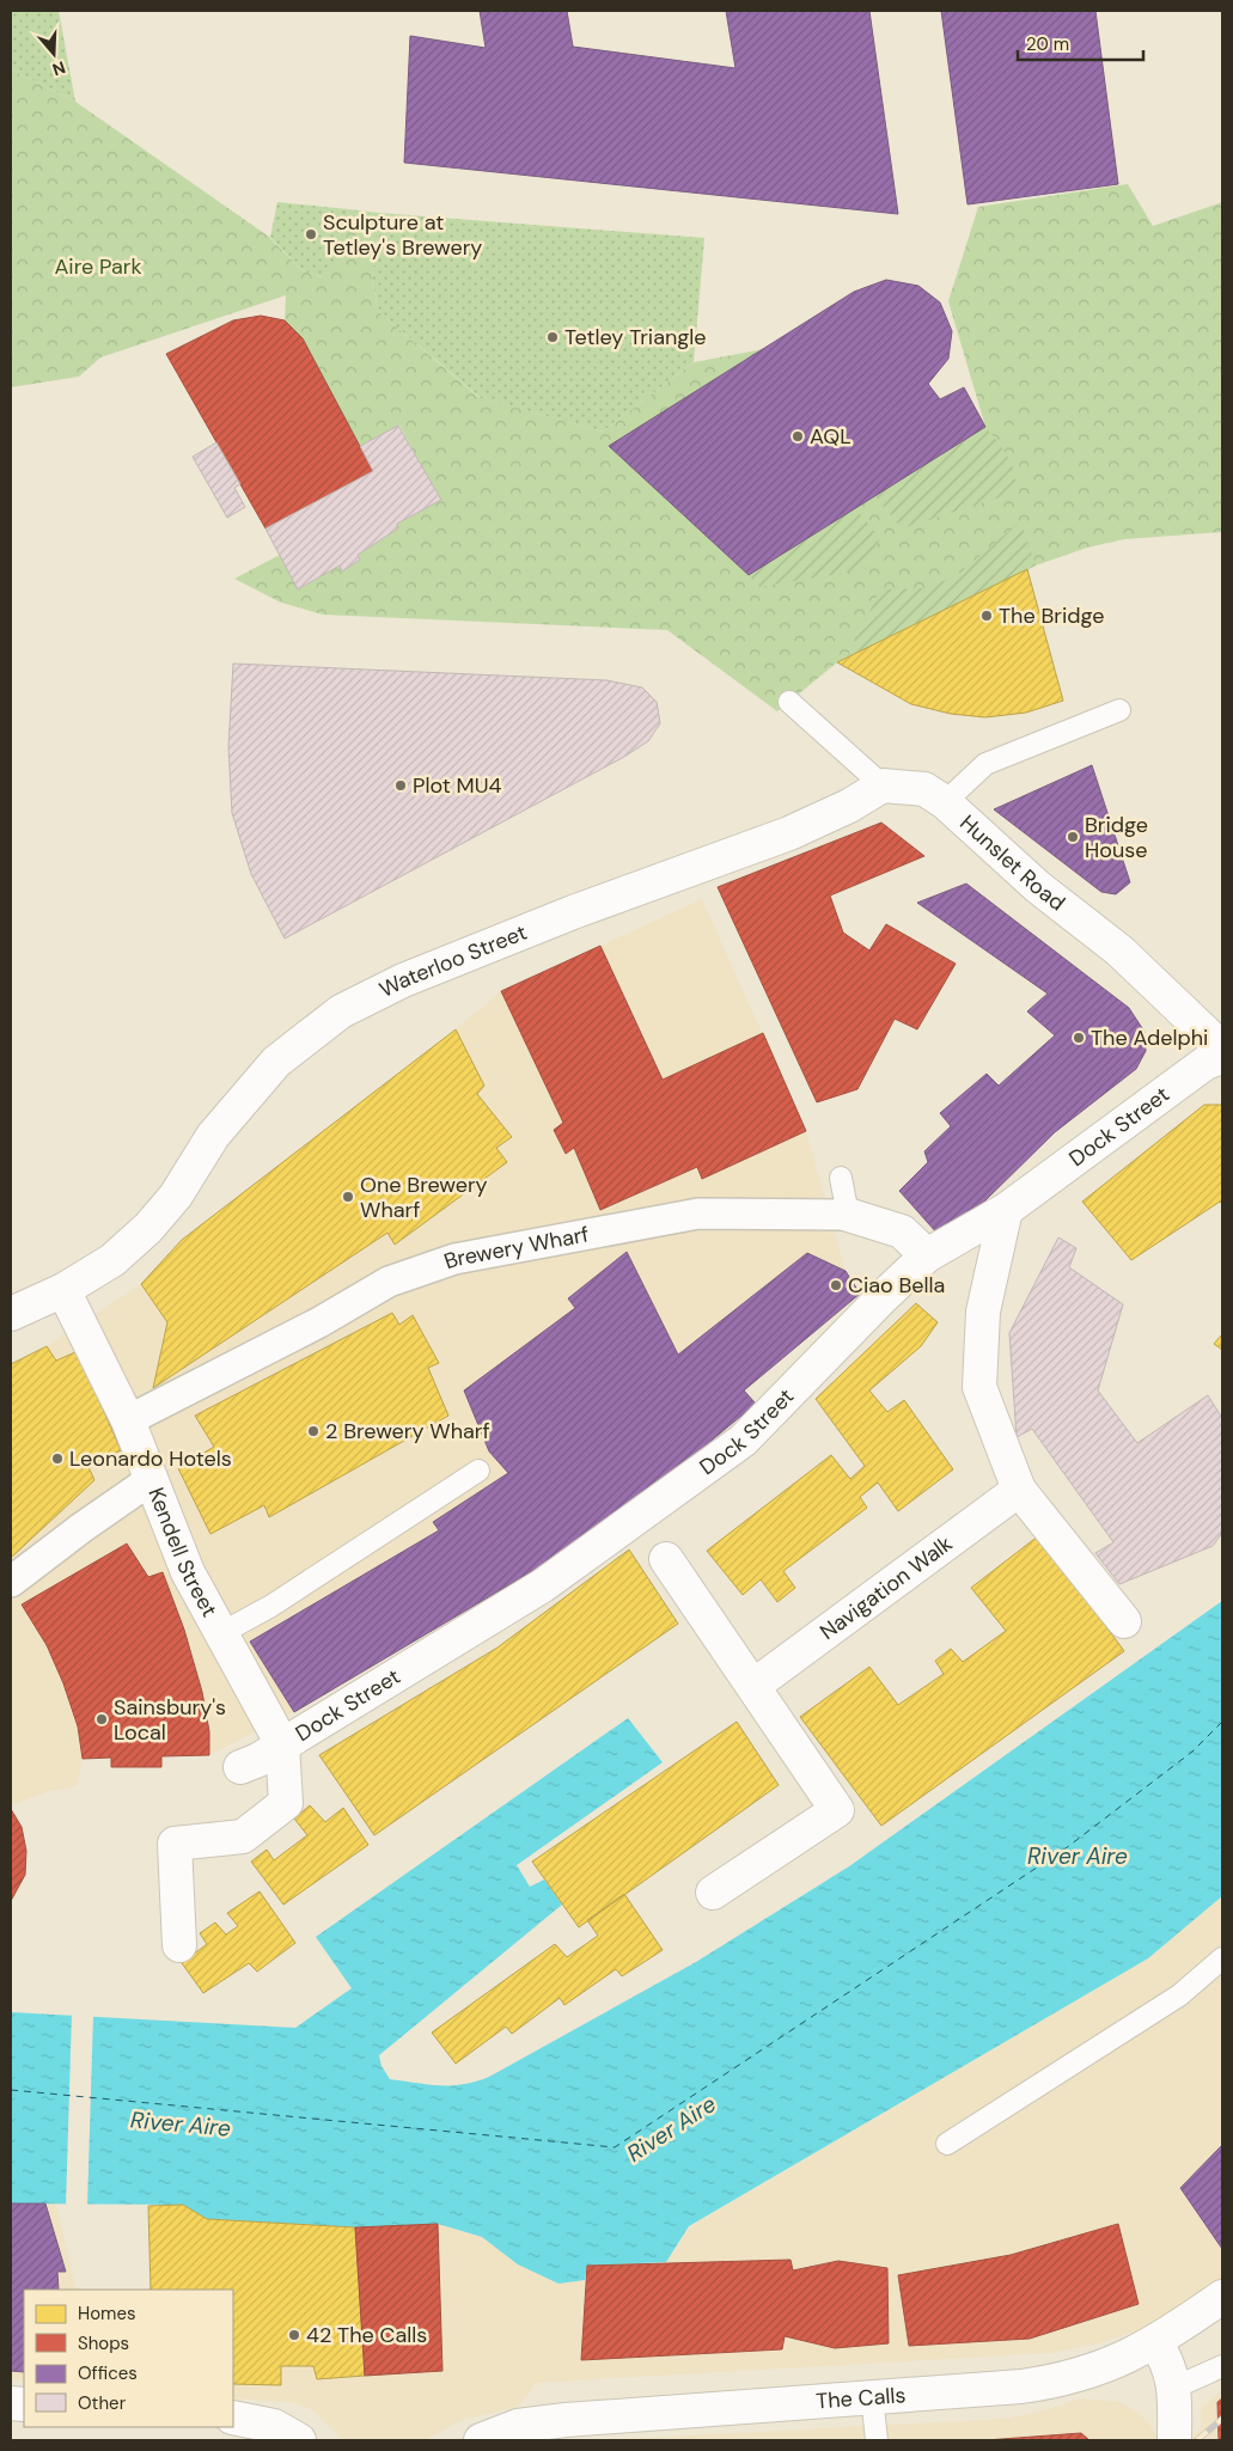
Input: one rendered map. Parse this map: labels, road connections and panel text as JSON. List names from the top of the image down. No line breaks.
{"streets":{"street":["Hunslet Road","Waterloo Street","Dock Street","Brewery Wharf","Kendell Street","Navigation Walk","The Calls"]},"crossings":[["Hunslet Road","Waterloo Street"],["Waterloo Street","Kendell Street"],["Dock Street","Brewery Wharf"],["Dock Street","Kendell Street"],["Brewery Wharf","Kendell Street"]],"water":["River Aire"],"parks":["Aire Park"],"places":["Sculpture at Tetley's Brewery","Tetley Triangle","AQL","The Bridge","Plot MU4","Bridge House","The Adelphi","One Brewery Wharf","Ciao Bella","2 Brewery Wharf","Leonardo Hotels","Sainsbury's Local","42 The Calls"],"legend":["Homes","Shops","Offices","Other"],"scale_bar":"20 m","north":"bottom"}
